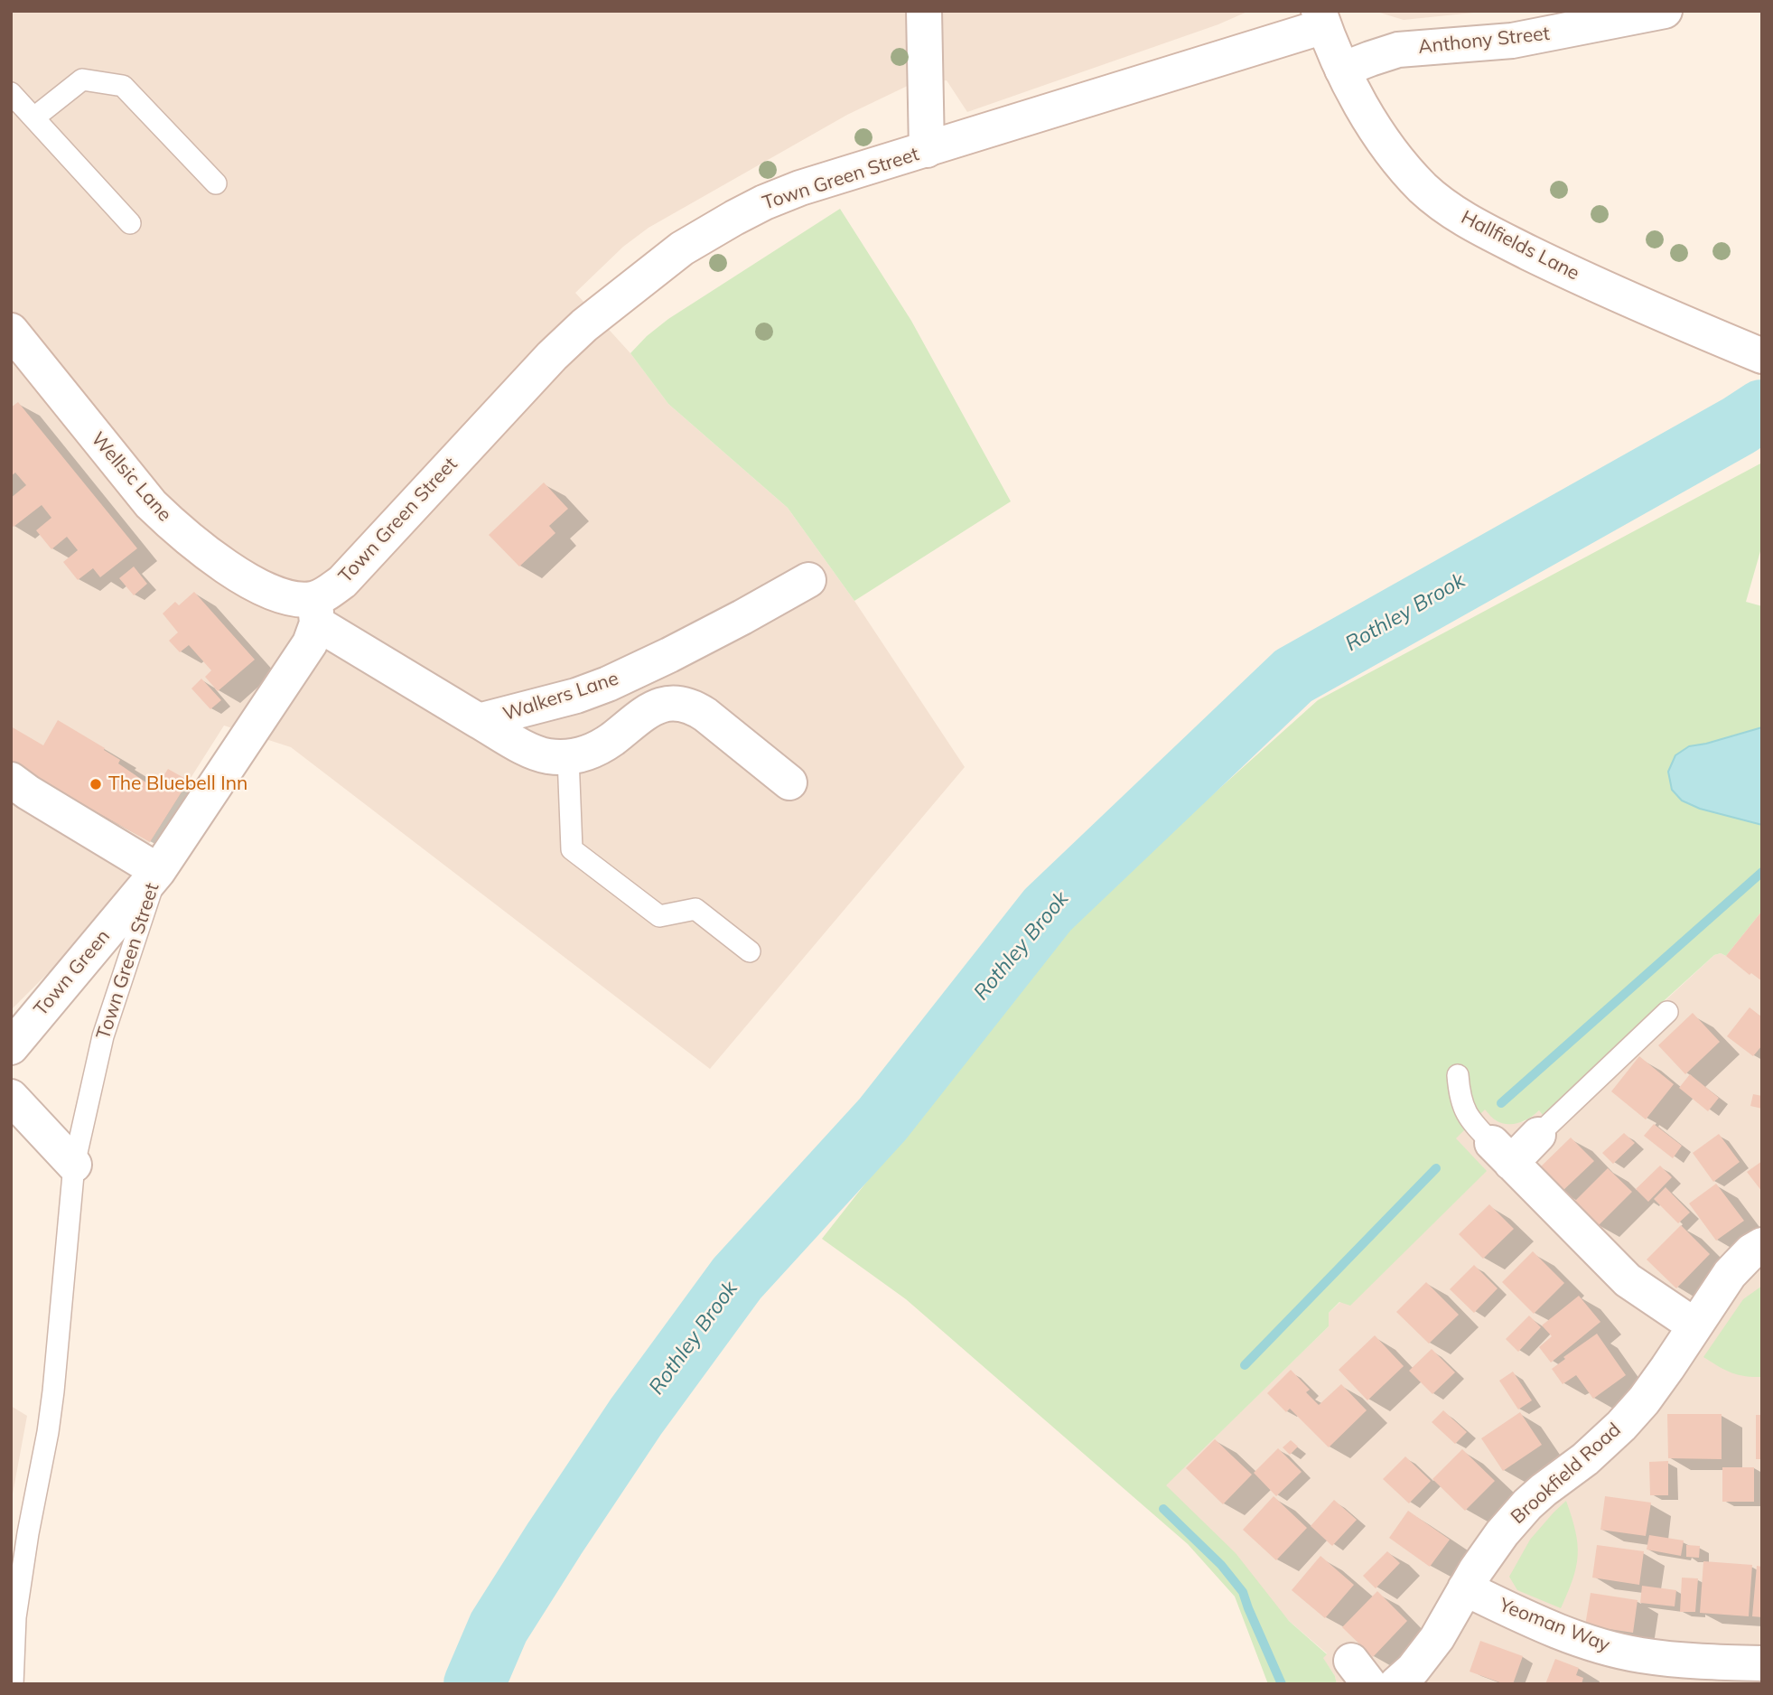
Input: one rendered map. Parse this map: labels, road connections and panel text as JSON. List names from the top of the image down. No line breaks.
{"streets":{"street":["Anthony Street","Town Green Street","Hallfields Lane","Wellsic Lane","Walkers Lane","Town Green","Brookfield Road","Yeoman Way"]},"crossings":[["Anthony Street","Hallfields Lane"],["Town Green Street","Hallfields Lane"],["Town Green Street","Wellsic Lane"],["Town Green Street","Walkers Lane"],["Town Green Street","Town Green"],["Wellsic Lane","Walkers Lane"],["Brookfield Road","Yeoman Way"]],"water":["Rothley Brook"],"places":["The Bluebell Inn"]}
